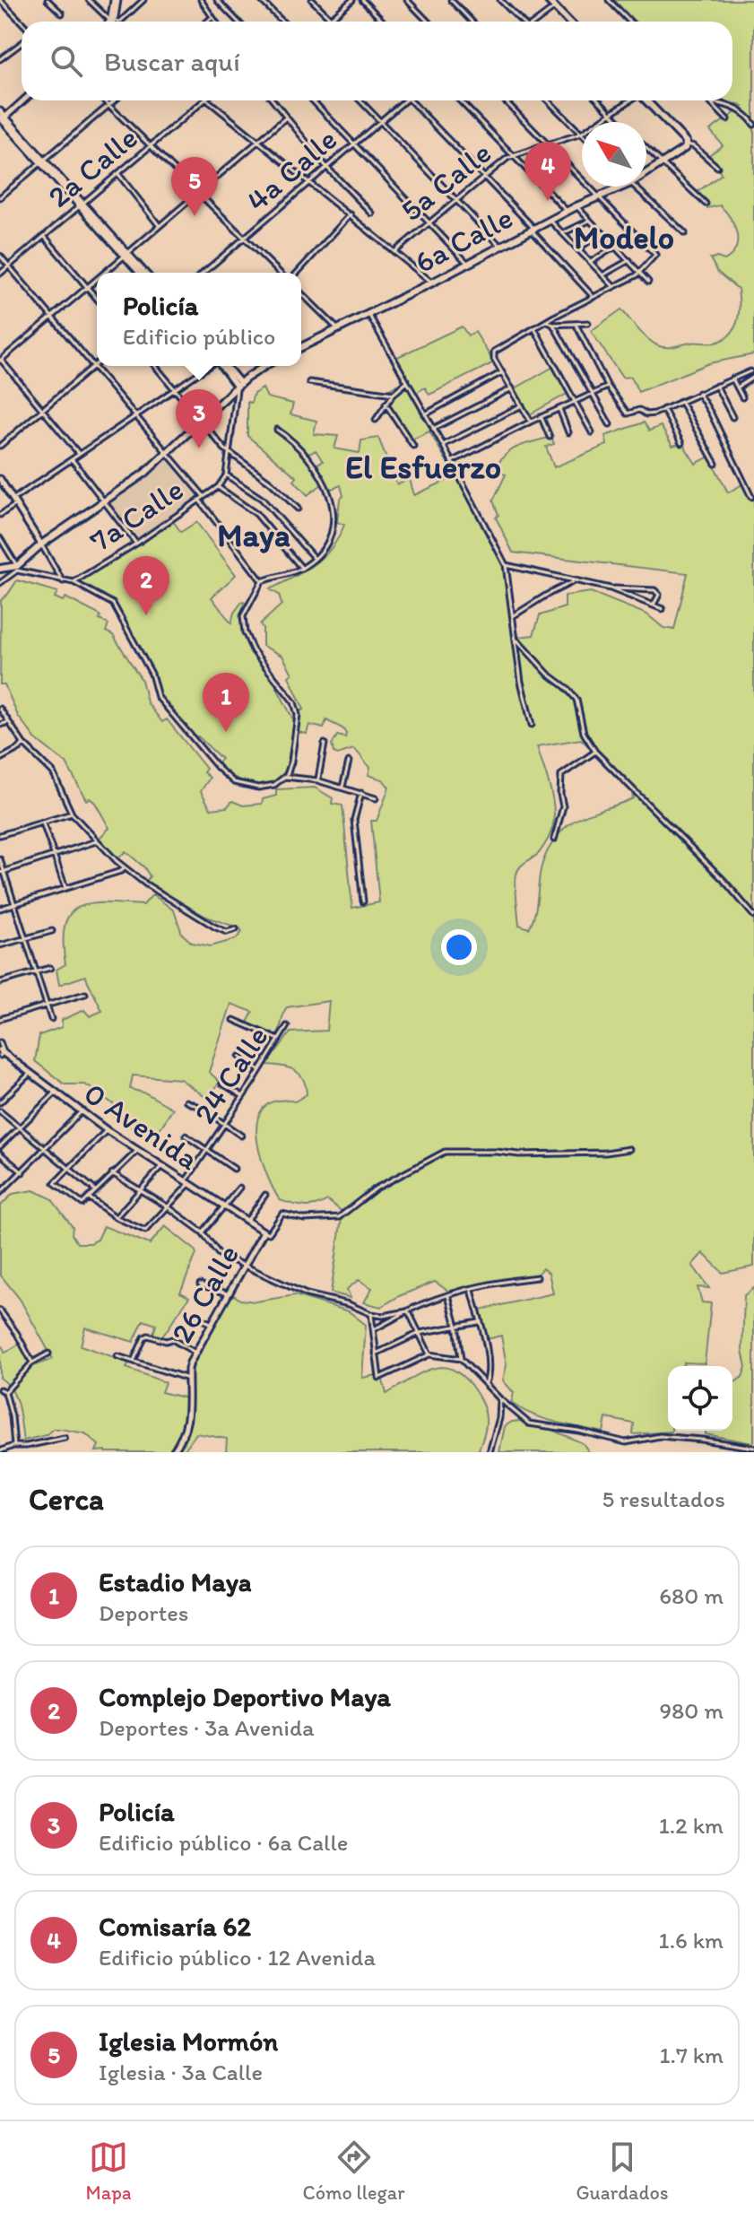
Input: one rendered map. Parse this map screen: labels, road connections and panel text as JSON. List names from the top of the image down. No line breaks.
{"streets":{"main road":["6a Calle"],"street":["2a Calle","4a Calle","5a Calle","7a Calle","24 Calle","0 Avenida","26 Calle"]},"crossings":[["24 Calle","0 Avenida"],["0 Avenida","26 Calle"]],"districts":["Modelo","El Esfuerzo","Maya"],"north":"top left","page":{"search":"Buscar aquí","pins":["4","5","3","2","1"],"popup":["Policía","Edificio público"],"heading":["Cerca","5 resultados"],"list":[{"mark":"1","name":"Estadio Maya","note":"Deportes","value":"680 m"},{"mark":"2","name":"Complejo Deportivo Maya","note":"Deportes · 3a Avenida","value":"980 m"},{"mark":"3","name":"Policía","note":"Edificio público · 6a Calle","value":"1.2 km"},{"mark":"4","name":"Comisaría 62","note":"Edificio público · 12 Avenida","value":"1.6 km"},{"mark":"5","name":"Iglesia Mormón","note":"Iglesia · 3a Calle","value":"1.7 km"}],"nav":["Mapa","Cómo llegar","Guardados"]}}
